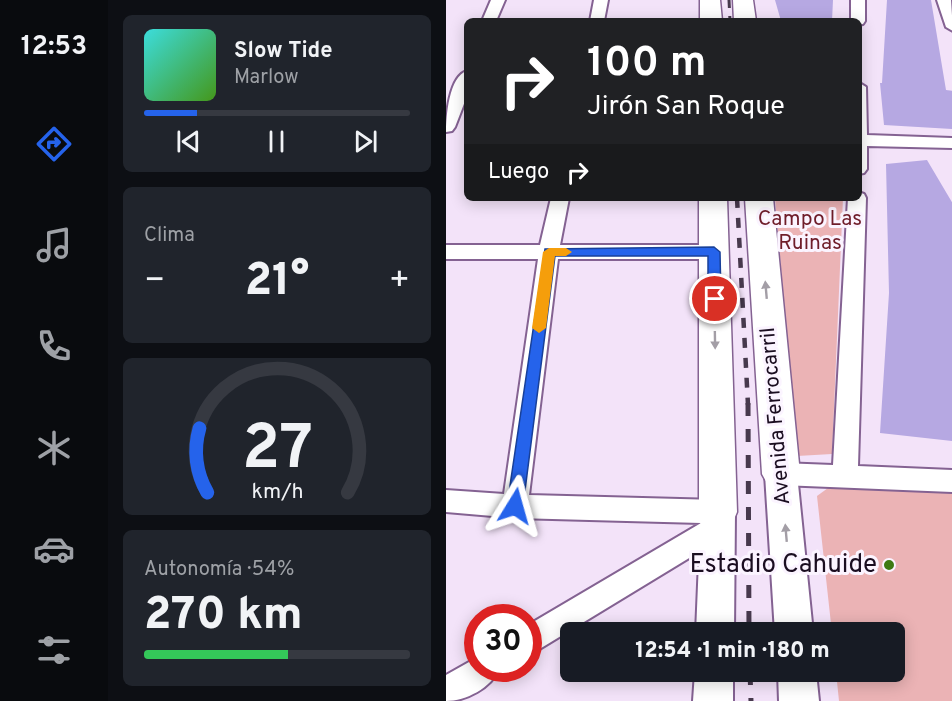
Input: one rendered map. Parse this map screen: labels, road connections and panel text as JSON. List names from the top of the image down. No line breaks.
{"streets":{"main road":["Avenida Ferrocarril"]},"parks":["Campo Las Ruinas"],"places":["Estadio Cahuide"],"page":{"tabs":"12:53","turn":["100 m","Jirón San Roque"],"song":["Slow Tide","Marlow"],"then":"Luego","tile":["Clima",["Autonomía · 54%","270 km"]],"heat":["−","21°","+"],"limit":"30","trip":"12:54 · 1 min · 180 m","gauge":["27","km/h"]}}
